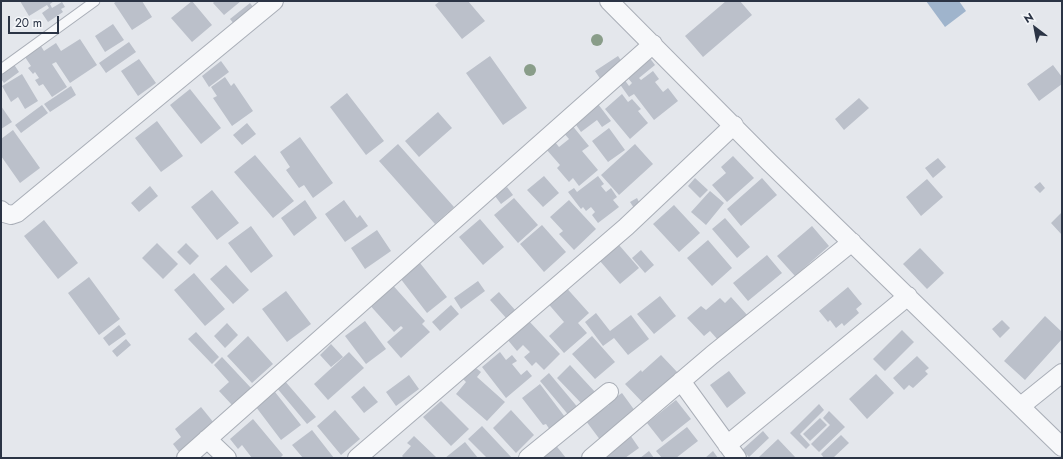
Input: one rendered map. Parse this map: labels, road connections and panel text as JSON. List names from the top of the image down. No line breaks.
{"scale_bar":"20 m","north":"top left"}
